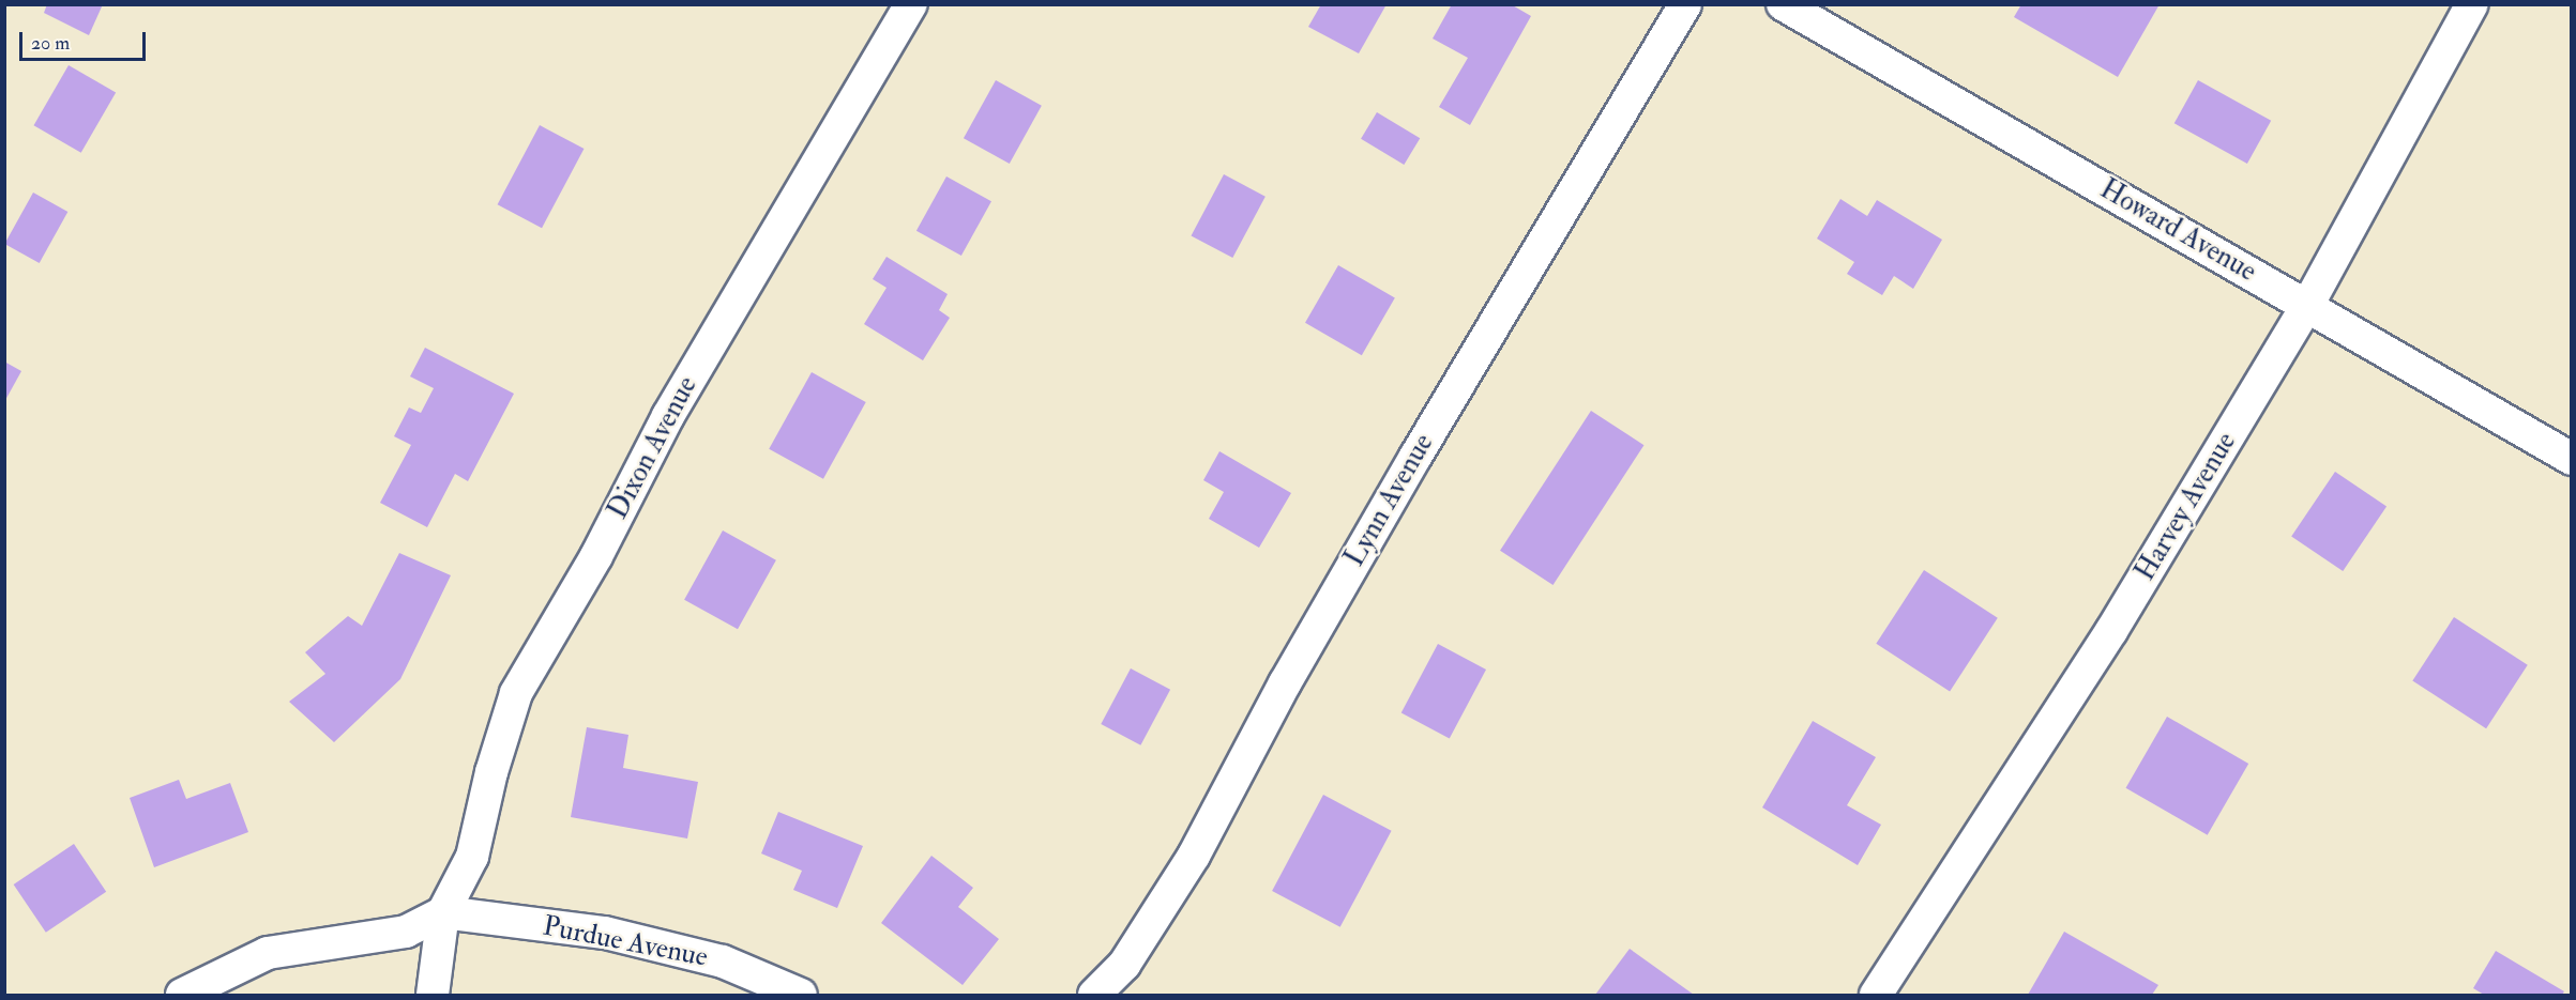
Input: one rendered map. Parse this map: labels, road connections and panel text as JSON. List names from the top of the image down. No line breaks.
{"streets":{"street":["Howard Avenue","Dixon Avenue","Lynn Avenue","Harvey Avenue","Purdue Avenue"]},"crossings":[["Howard Avenue","Harvey Avenue"],["Dixon Avenue","Purdue Avenue"]],"scale_bar":"20 m"}
